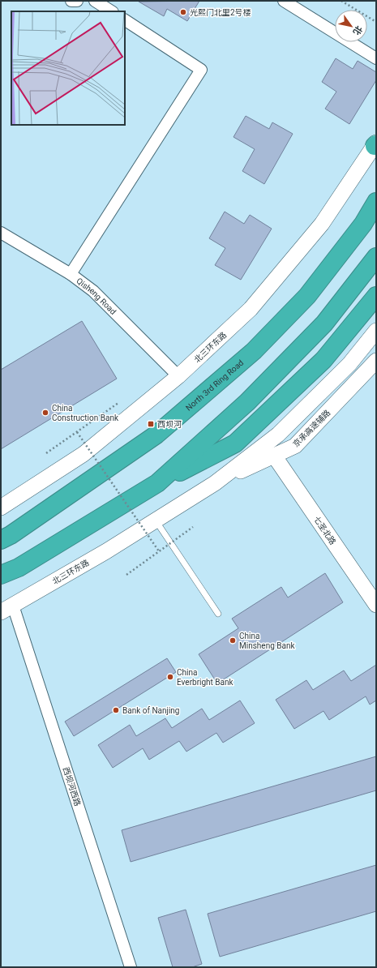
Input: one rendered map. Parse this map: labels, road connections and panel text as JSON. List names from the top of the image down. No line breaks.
{"streets":{"highway":["North 3rd Ring Road"],"street":["Qisheng Road","北三环东路","京承高速辅路","七圣北路","西坝河西路"]},"crossings":[["Qisheng Road","北三环东路"],["北三环东路","京承高速辅路"],["北三环东路","西坝河西路"],["京承高速辅路","七圣北路"]],"places":{"other":["光熙门北里2号楼","China Construction Bank","China Minsheng Bank","China Everbright Bank","Bank of Nanjing"],"transit":["西坝河"]},"north":"bottom right"}
